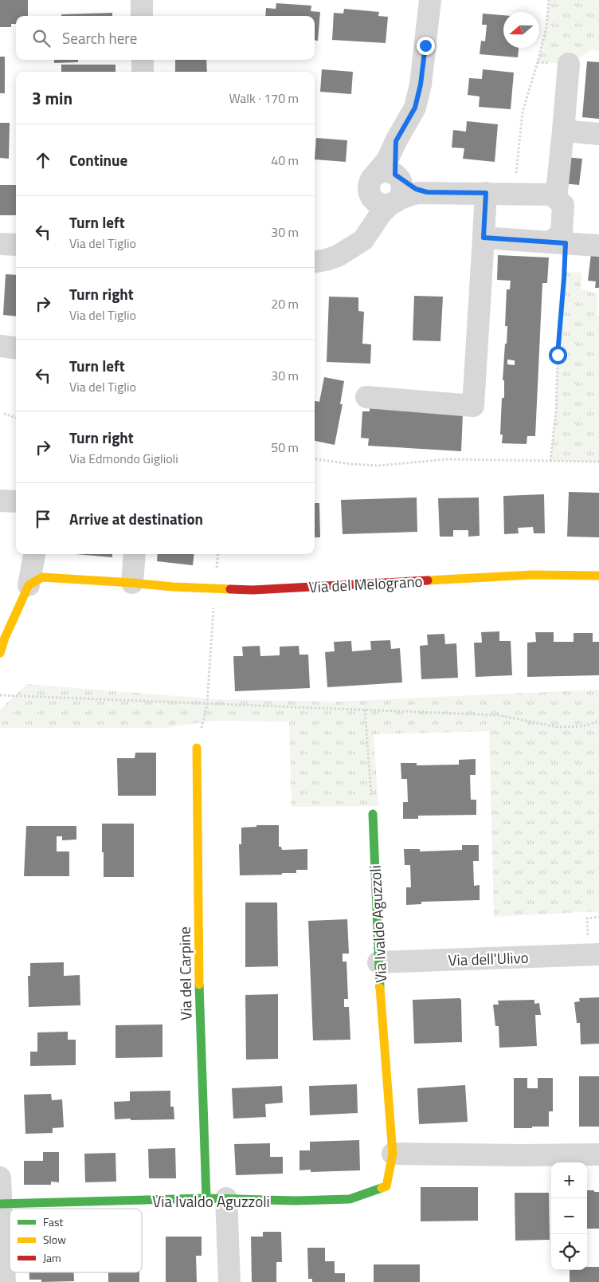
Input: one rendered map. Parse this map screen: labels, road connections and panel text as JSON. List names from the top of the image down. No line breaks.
{"streets":{"street":["Via del Melograno","Via Ivaldo Aguzzoli","Via dell'Ulivo","Via del Carpine"]},"crossings":[["Via Ivaldo Aguzzoli","Via dell'Ulivo"],["Via Ivaldo Aguzzoli","Via del Carpine"]],"legend":["Fast","Slow","Jam"],"north":"left","page":{"search":"Search here","heading":["3 min","Walk · 170 m"],"list":[["Continue","40 m"],["Turn left","Via del Tiglio","30 m"],["Turn right","Via del Tiglio","20 m"],["Turn left","Via del Tiglio","30 m"],["Turn right","Via Edmondo Giglioli","50 m"],"Arrive at destination"],"map_buttons":["+","−"]}}
